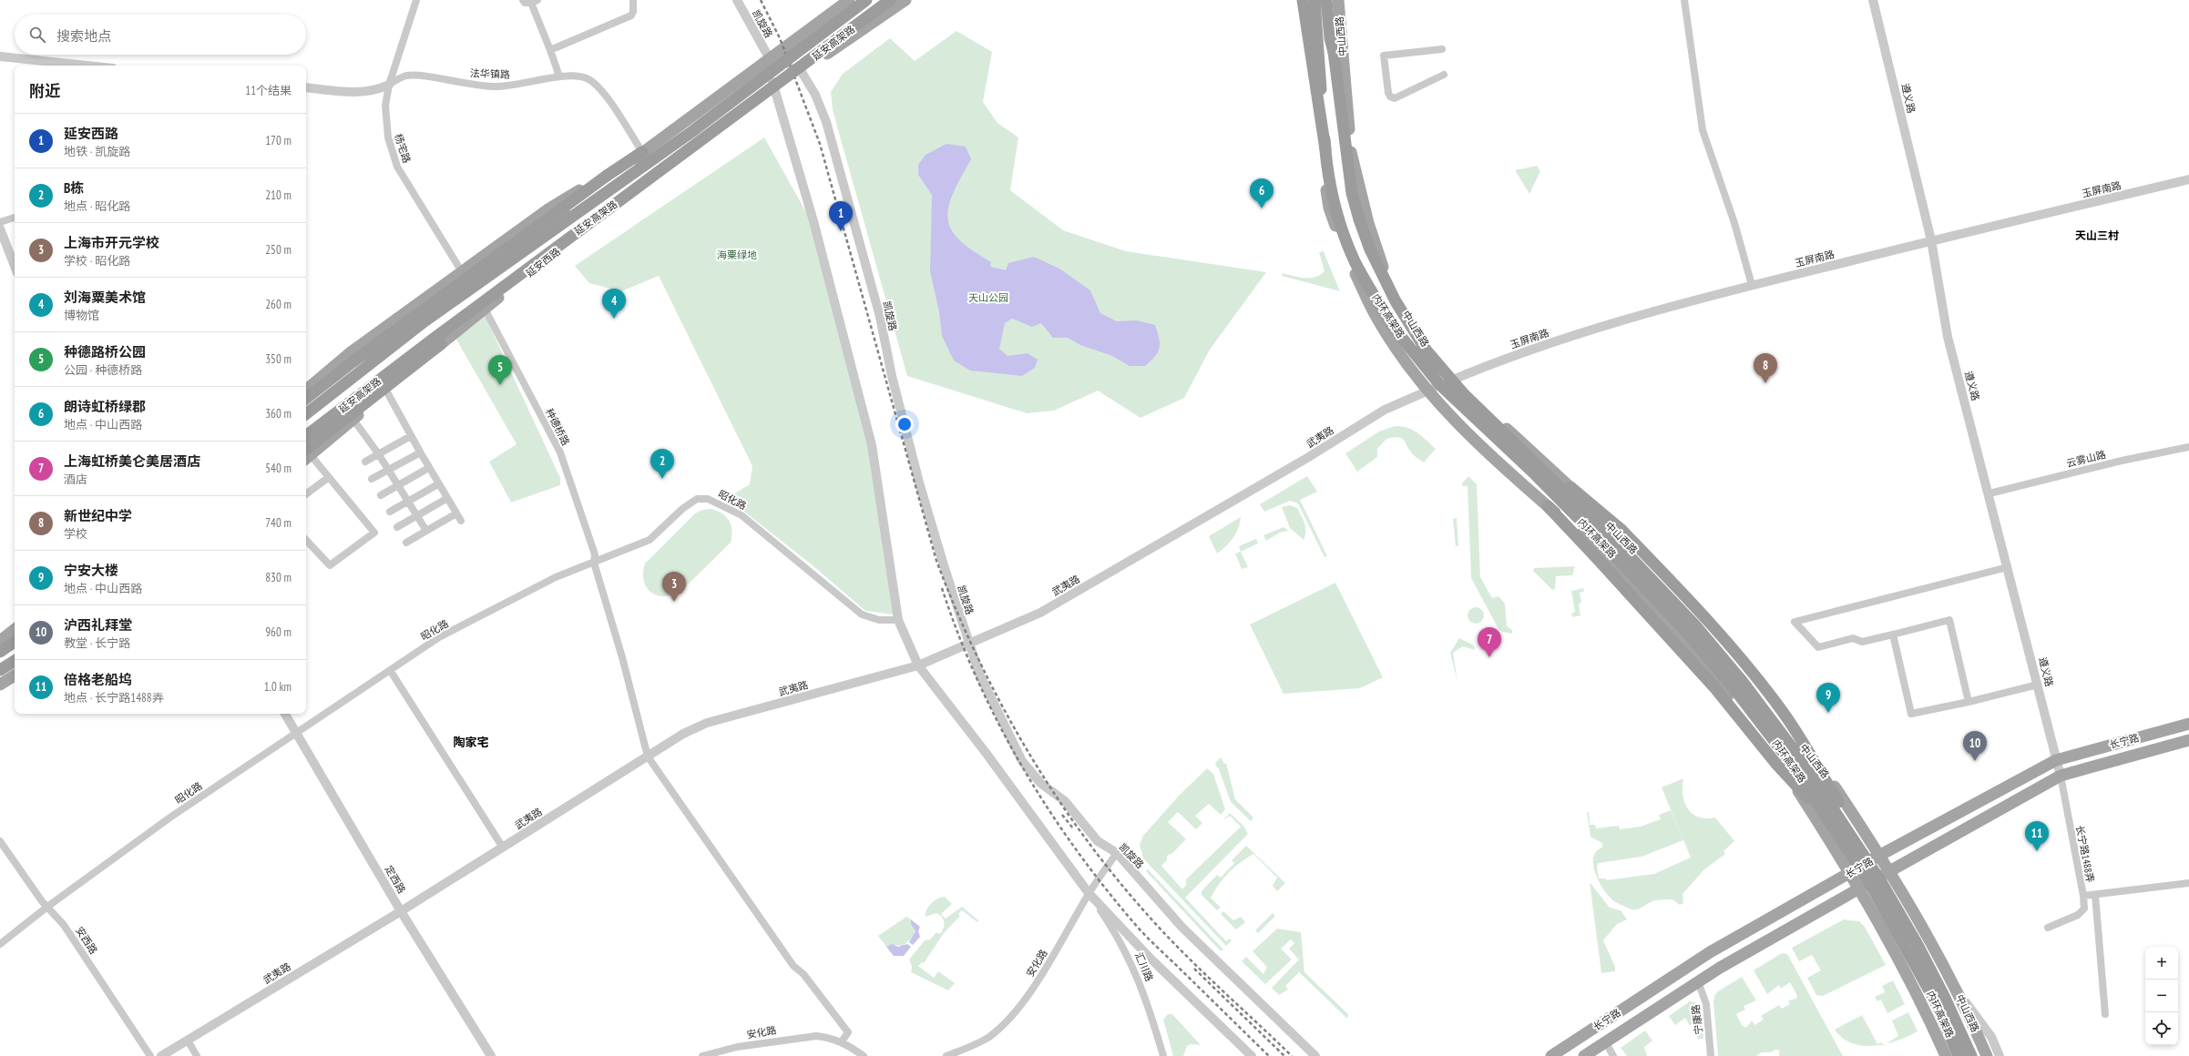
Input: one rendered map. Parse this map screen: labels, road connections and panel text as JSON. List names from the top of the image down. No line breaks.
{"streets":{"highway":["延安高架路","内环高架路"],"main road":["中山西路","延安西路","长宁路"],"street":["凯旋路","法华镇路","遵义路","杨宅路","玉屏南路","种德桥路","武夷路","云雾山路","昭化路","长宁路1488弄","定西路","安西路","安化路","汇川路","宁康路"]},"crossings":[["凯旋路","延安西路"],["凯旋路","武夷路"],["凯旋路","昭化路"],["凯旋路","安化路"],["凯旋路","汇川路"],["中山西路","玉屏南路"],["中山西路","武夷路"],["中山西路","长宁路"],["延安高架路","延安西路"],["法华镇路","杨宅路"],["遵义路","玉屏南路"],["遵义路","云雾山路"],["遵义路","长宁路"],["遵义路","长宁路1488弄"],["玉屏南路","武夷路"],["延安西路","种德桥路"],["种德桥路","武夷路"],["种德桥路","昭化路"],["武夷路","定西路"],["昭化路","定西路"],["昭化路","安西路"],["长宁路","长宁路1488弄"],["长宁路","宁康路"],["安化路","汇川路"]],"districts":["天山三村","陶家宅"],"parks":["海粟绿地","天山公园"],"page":{"search":"搜索地点","heading":["附近","11个结果"],"list":[{"mark":"1","name":"延安西路","note":"地铁 · 凯旋路","value":"170 m"},{"mark":"2","name":"B栋","note":"地点 · 昭化路","value":"210 m"},{"mark":"3","name":"上海市开元学校","note":"学校 · 昭化路","value":"250 m"},{"mark":"4","name":"刘海粟美术馆","note":"博物馆","value":"260 m"},{"mark":"5","name":"种德路桥公园","note":"公园 · 种德桥路","value":"350 m"},{"mark":"6","name":"朗诗虹桥绿郡","note":"地点 · 中山西路","value":"360 m"},{"mark":"7","name":"上海虹桥美仑美居酒店","note":"酒店","value":"540 m"},{"mark":"8","name":"新世纪中学","note":"学校","value":"740 m"},{"mark":"9","name":"宁安大楼","note":"地点 · 中山西路","value":"830 m"},{"mark":"10","name":"沪西礼拜堂","note":"教堂 · 长宁路","value":"960 m"},{"mark":"11","name":"倍格老船坞","note":"地点 · 长宁路1488弄","value":"1.0 km"}],"pins":["6","1","4","8","5","2","3","7","9","10","11"],"map_buttons":["+","−"]}}
